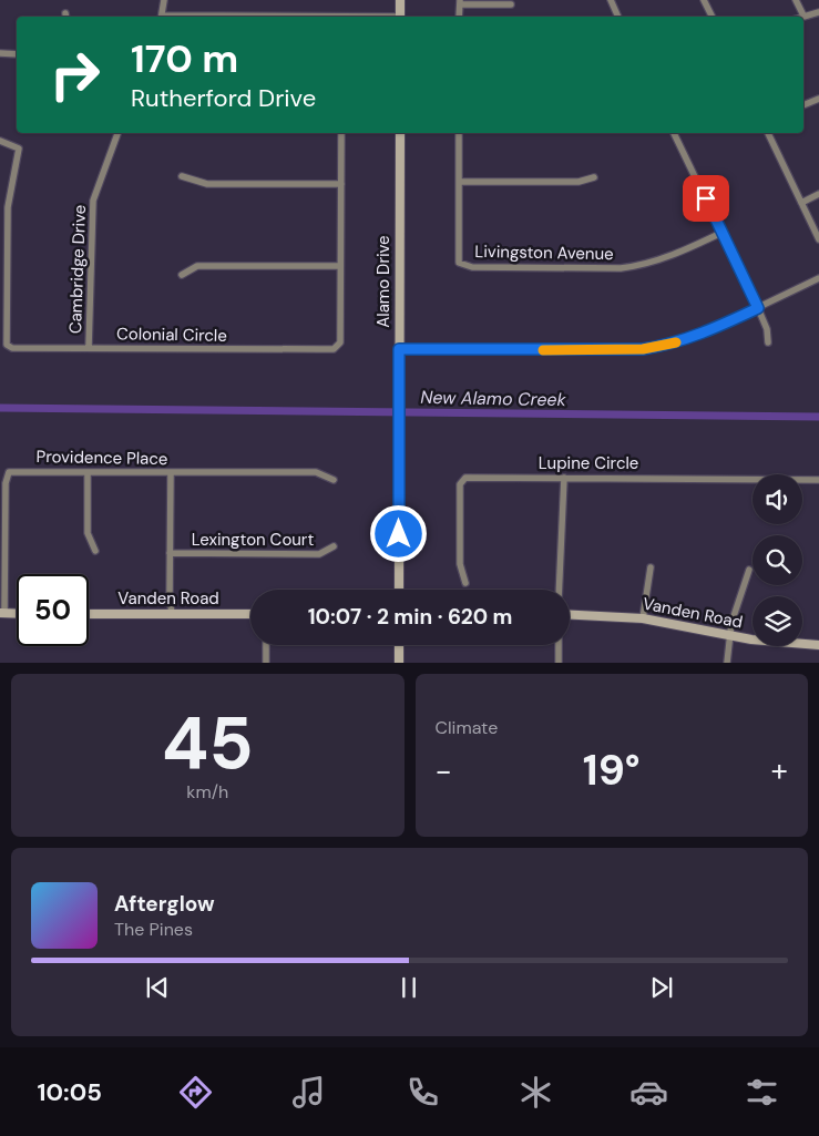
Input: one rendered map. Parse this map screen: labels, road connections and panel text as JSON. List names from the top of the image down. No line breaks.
{"streets":{"main road":["Alamo Drive","Vanden Road"],"street":["Livingston Avenue","Cambridge Drive","Colonial Circle","Providence Place","Lupine Circle","Lexington Court"]},"crossings":[["Cambridge Drive","Colonial Circle"]],"water":["New Alamo Creek"],"page":{"turn":["170 m","Rutherford Drive"],"limit":"50","trip":"10:07 · 2 min · 620 m","tile":[["45","km/h"],"Climate"],"heat":["−","19°","+"],"song":["Afterglow","The Pines"],"tabs":"10:05"}}
